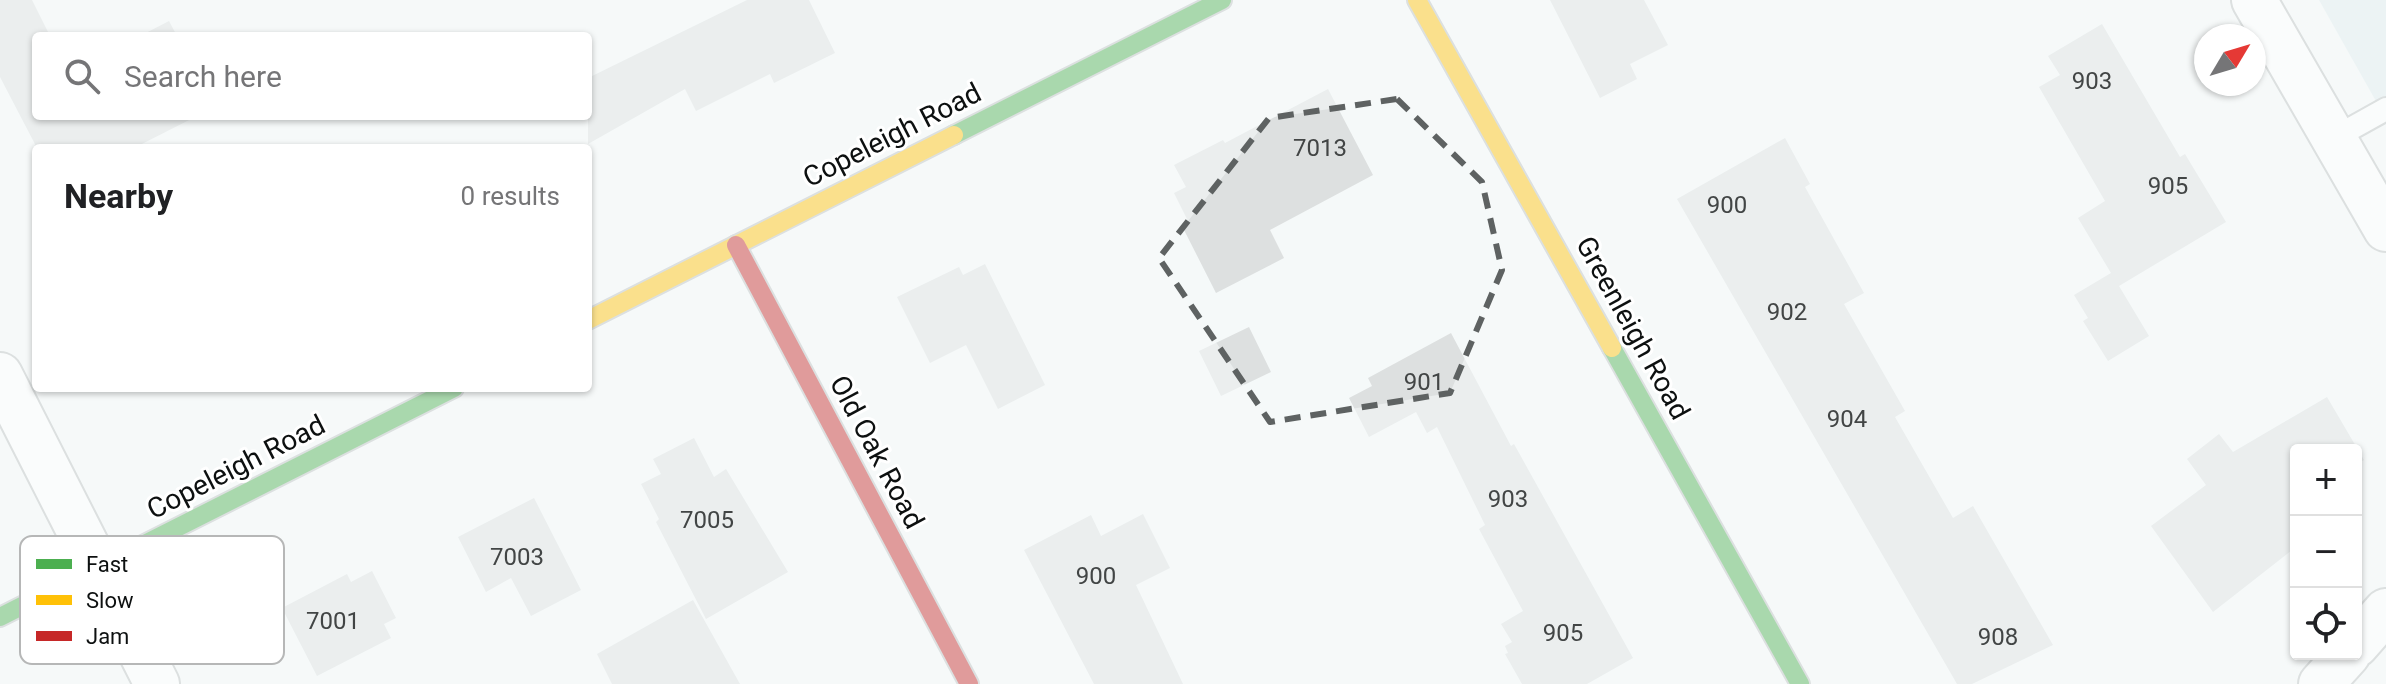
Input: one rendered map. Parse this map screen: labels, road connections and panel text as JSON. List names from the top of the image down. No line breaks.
{"streets":{"street":["Copeleigh Road","Greenleigh Road","Old Oak Road"]},"crossings":[["Copeleigh Road","Old Oak Road"]],"house_numbers":["903","7013","905","900","902","901","904","903","7005","7003","900","7001","905","908"],"legend":["Fast","Slow","Jam"],"north":"top right","page":{"search":"Search here","heading":["Nearby","0 results"],"map_buttons":["+","−"]}}
